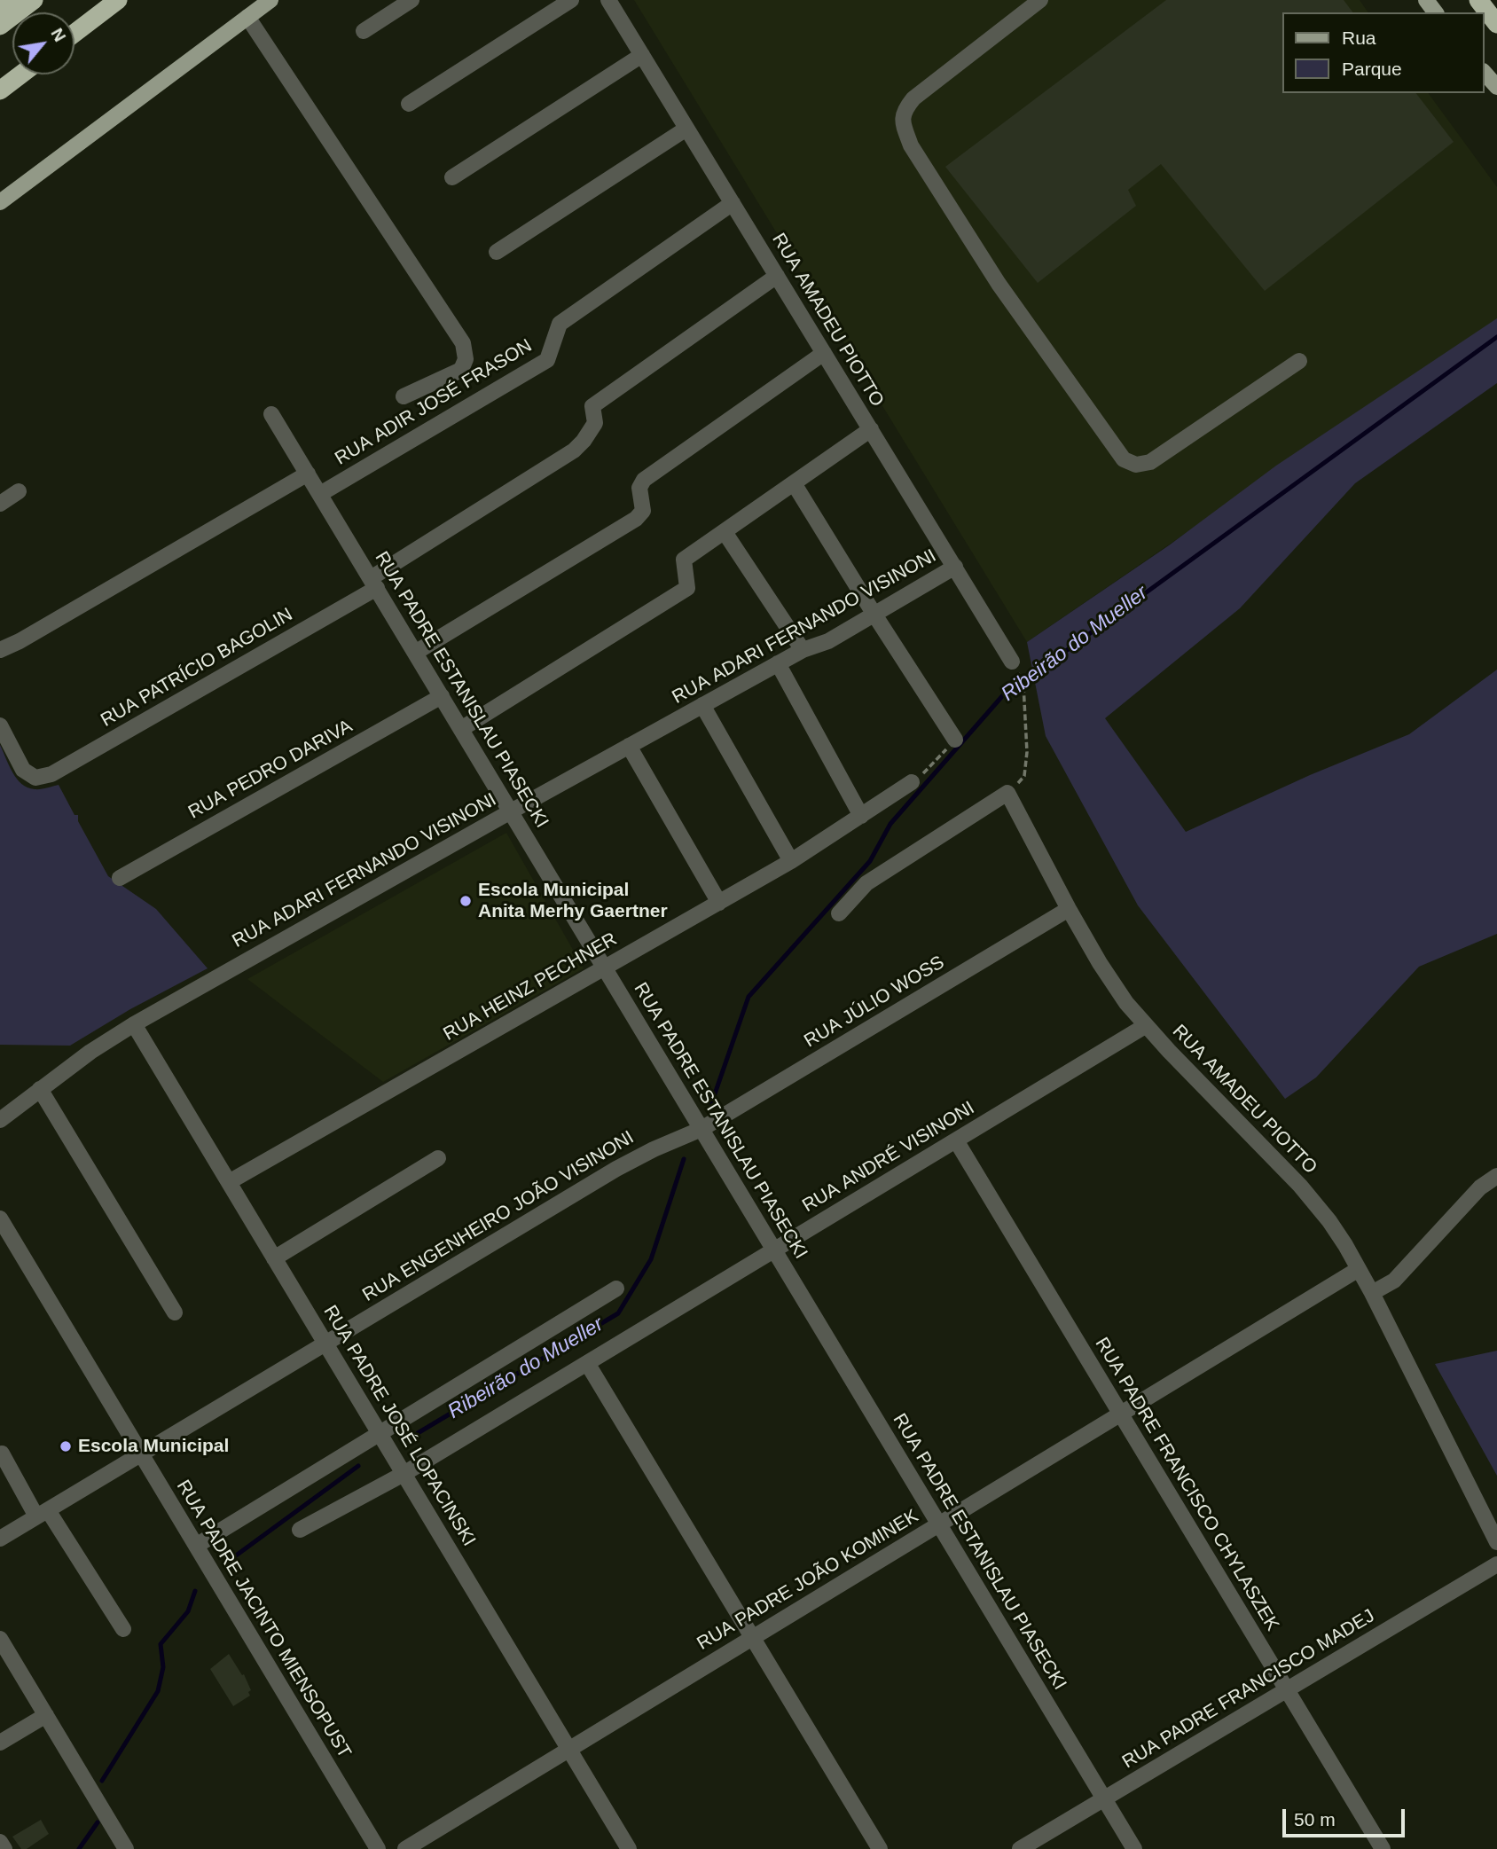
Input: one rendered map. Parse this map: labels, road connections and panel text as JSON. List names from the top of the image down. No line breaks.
{"streets":{"street":["RUA AMADEU PIOTTO","RUA ADIR JOSÉ FRASON","RUA ADARI FERNANDO VISINONI","RUA PATRÍCIO BAGOLIN","RUA PADRE ESTANISLAU PIASECKI","RUA PEDRO DARIVA","RUA HEINZ PECHNER","RUA JÚLIO WOSS","RUA ANDRÉ VISINONI","RUA ENGENHEIRO JOÃO VISINONI","RUA PADRE JOSÉ LOPACINSKI","RUA PADRE FRANCISCO CHYLASZEK","RUA PADRE JOÃO KOMINEK","RUA PADRE JACINTO MIENSOPUST","RUA PADRE FRANCISCO MADEJ"]},"crossings":[["RUA AMADEU PIOTTO","RUA ADIR JOSÉ FRASON"],["RUA AMADEU PIOTTO","RUA ADARI FERNANDO VISINONI"],["RUA AMADEU PIOTTO","RUA PATRÍCIO BAGOLIN"],["RUA AMADEU PIOTTO","RUA JÚLIO WOSS"],["RUA AMADEU PIOTTO","RUA ANDRÉ VISINONI"],["RUA AMADEU PIOTTO","RUA PADRE JOÃO KOMINEK"],["RUA ADIR JOSÉ FRASON","RUA PADRE ESTANISLAU PIASECKI"],["RUA ADARI FERNANDO VISINONI","RUA PADRE ESTANISLAU PIASECKI"],["RUA ADARI FERNANDO VISINONI","RUA PADRE JOSÉ LOPACINSKI"],["RUA PATRÍCIO BAGOLIN","RUA PADRE ESTANISLAU PIASECKI"],["RUA PADRE ESTANISLAU PIASECKI","RUA PEDRO DARIVA"],["RUA PADRE ESTANISLAU PIASECKI","RUA HEINZ PECHNER"],["RUA PADRE ESTANISLAU PIASECKI","RUA JÚLIO WOSS"],["RUA PADRE ESTANISLAU PIASECKI","RUA ANDRÉ VISINONI"],["RUA PADRE ESTANISLAU PIASECKI","RUA ENGENHEIRO JOÃO VISINONI"],["RUA PADRE ESTANISLAU PIASECKI","RUA PADRE JOÃO KOMINEK"],["RUA PADRE ESTANISLAU PIASECKI","RUA PADRE FRANCISCO MADEJ"],["RUA HEINZ PECHNER","RUA PADRE JOSÉ LOPACINSKI"],["RUA JÚLIO WOSS","RUA ENGENHEIRO JOÃO VISINONI"],["RUA ANDRÉ VISINONI","RUA PADRE JOSÉ LOPACINSKI"],["RUA ANDRÉ VISINONI","RUA PADRE FRANCISCO CHYLASZEK"],["RUA ENGENHEIRO JOÃO VISINONI","RUA PADRE JOSÉ LOPACINSKI"],["RUA ENGENHEIRO JOÃO VISINONI","RUA PADRE JACINTO MIENSOPUST"],["RUA PADRE JOSÉ LOPACINSKI","RUA PADRE JOÃO KOMINEK"],["RUA PADRE FRANCISCO CHYLASZEK","RUA PADRE JOÃO KOMINEK"],["RUA PADRE FRANCISCO CHYLASZEK","RUA PADRE FRANCISCO MADEJ"]],"water":["Ribeirão do Mueller"],"places":["Escola Municipal Anita Merhy Gaertner","Escola Municipal"],"legend":["Rua","Parque"],"scale_bar":"50 m","north":"top right"}
